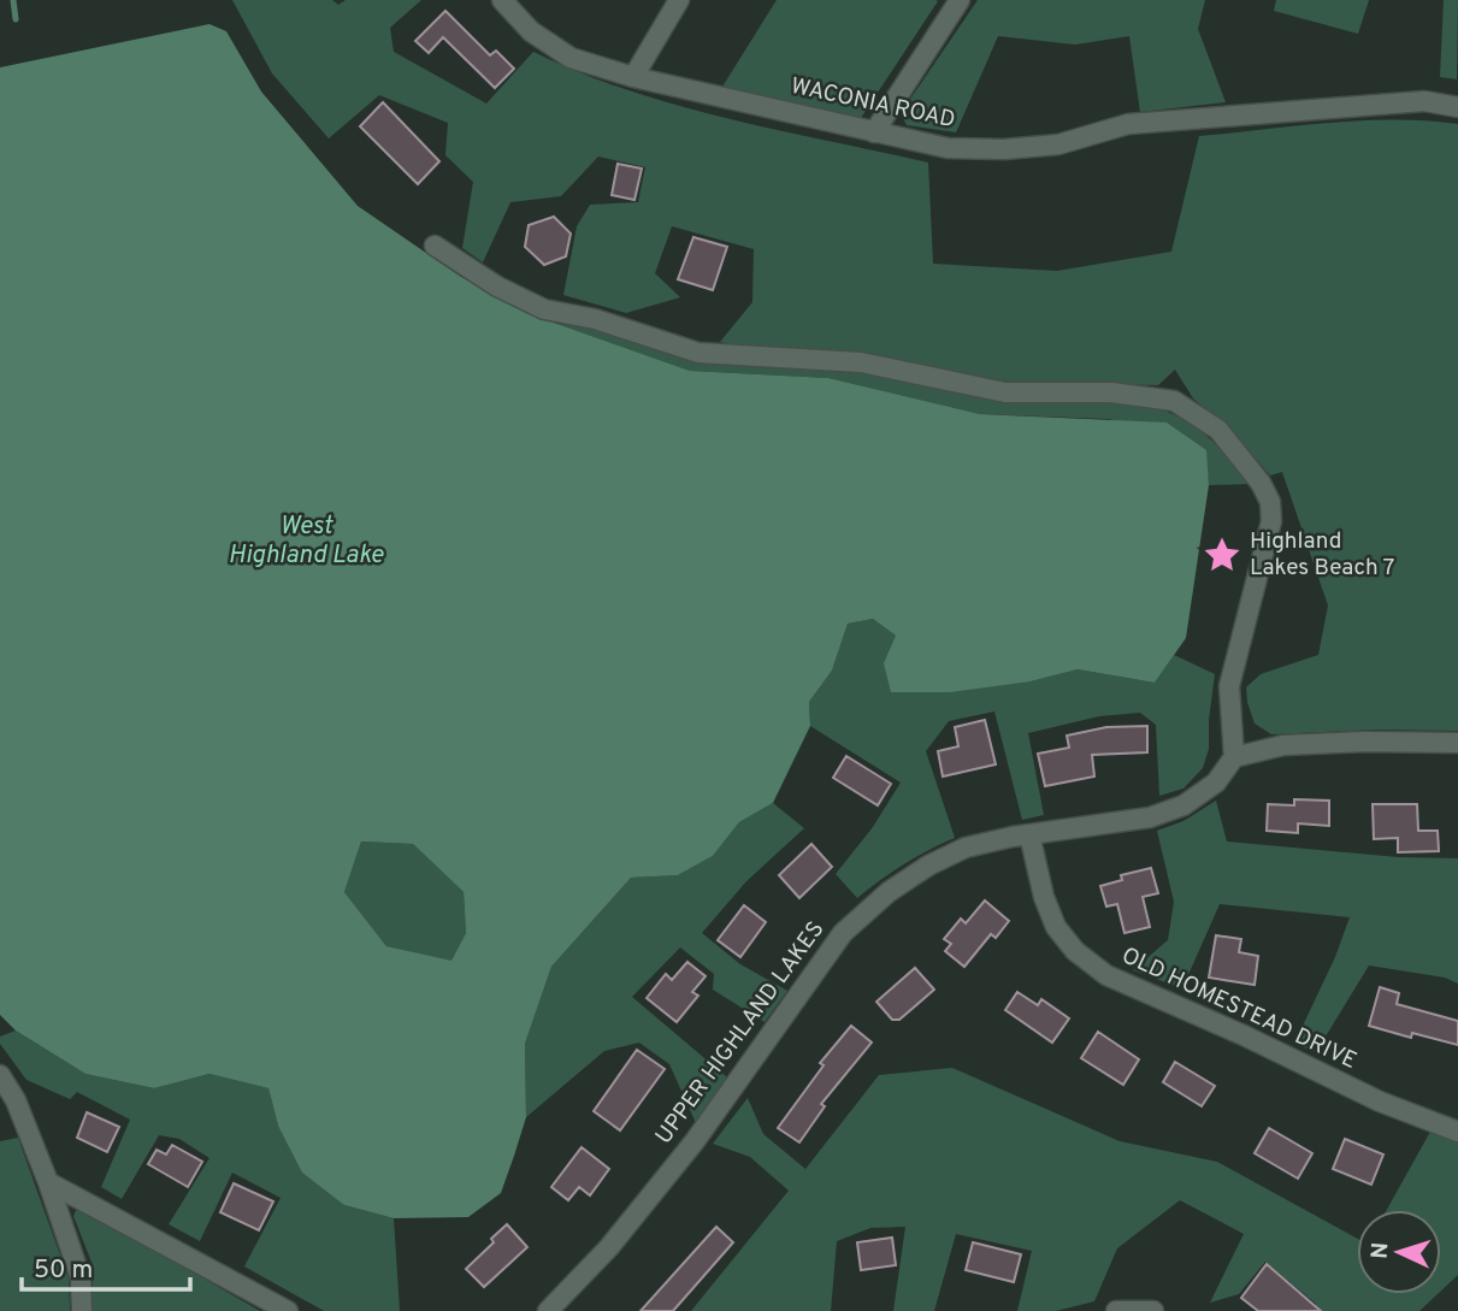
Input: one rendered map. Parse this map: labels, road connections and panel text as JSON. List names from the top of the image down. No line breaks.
{"streets":{"street":["WACONIA ROAD","OLD HOMESTEAD DRIVE","UPPER HIGHLAND LAKES"]},"crossings":[["OLD HOMESTEAD DRIVE","UPPER HIGHLAND LAKES"]],"water":["West Highland Lake"],"places":{"place":["Highland Lakes Beach 7"]},"scale_bar":"50 m","north":"left"}
